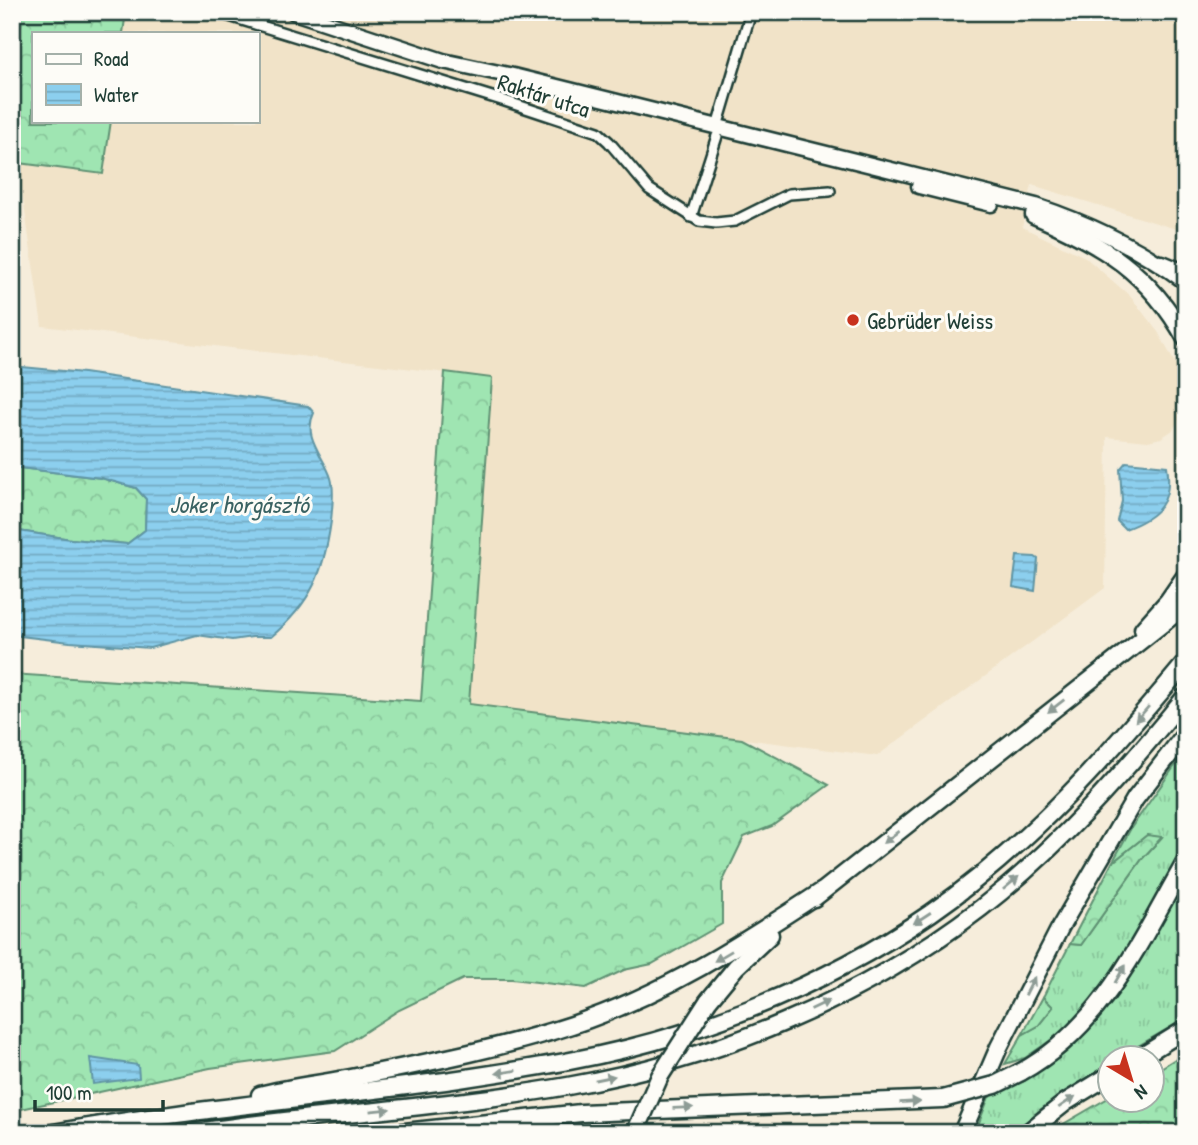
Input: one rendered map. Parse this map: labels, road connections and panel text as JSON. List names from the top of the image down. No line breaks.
{"streets":{"street":["Raktár utca"]},"water":["Joker horgásztó"],"places":["Gebrüder Weiss"],"legend":["Road","Water"],"scale_bar":"100 m","north":"bottom right"}
